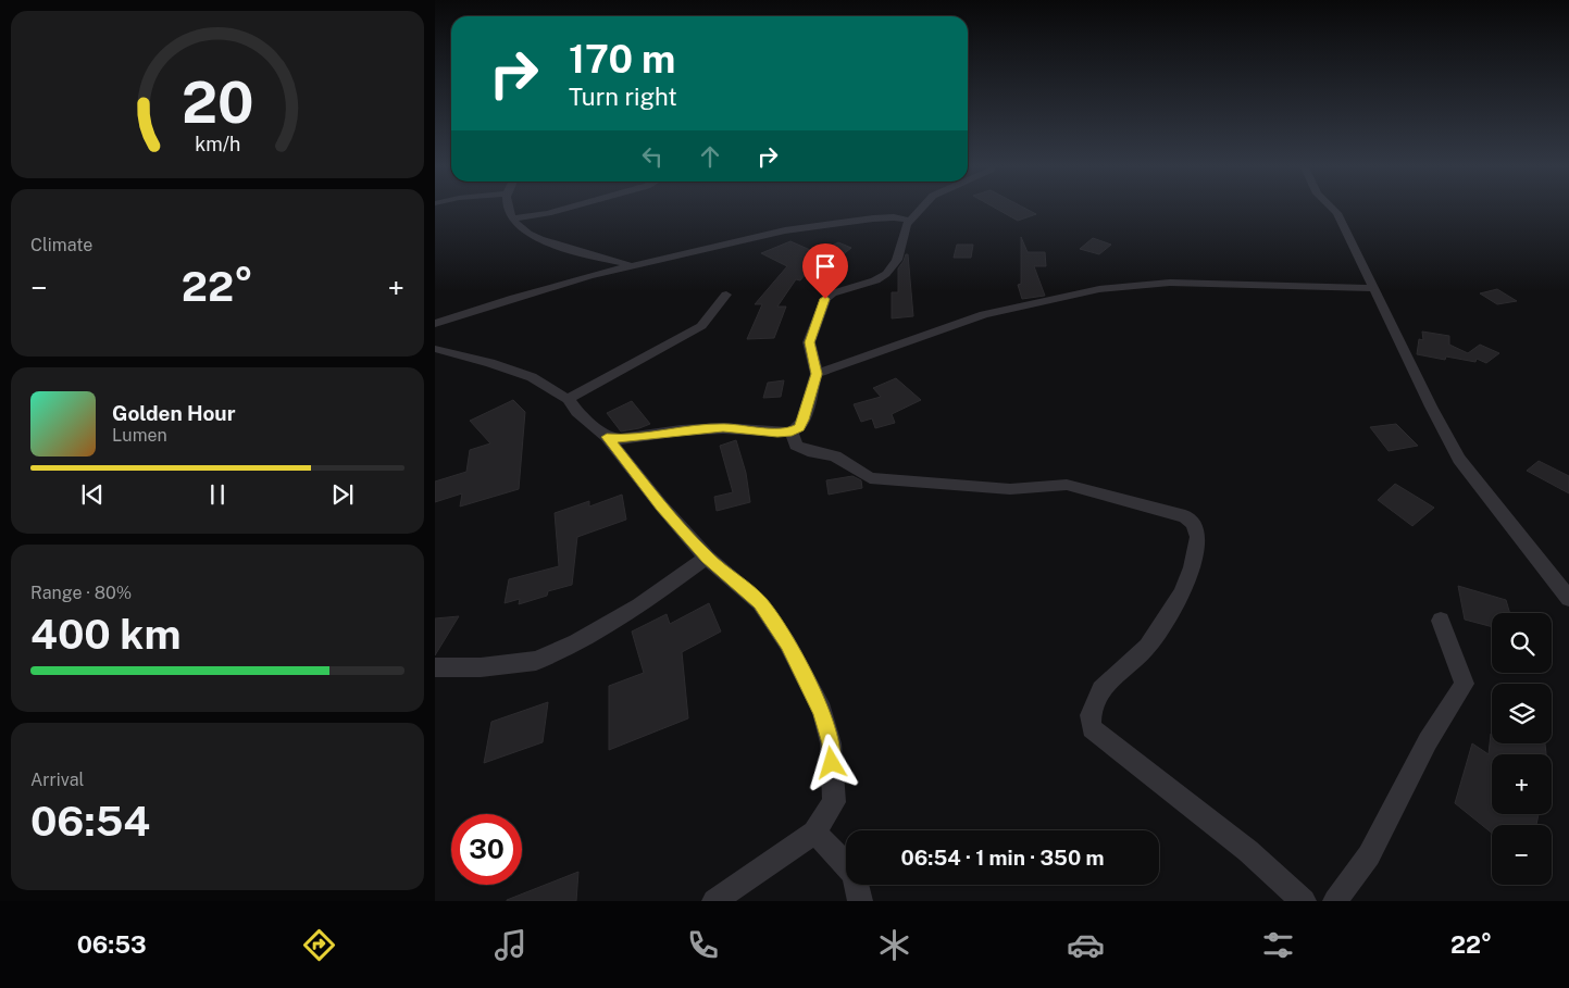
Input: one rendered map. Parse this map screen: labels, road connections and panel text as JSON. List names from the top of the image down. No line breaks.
{"page":{"turn":["170 m","Turn right"],"tile":["Climate",["Range · 80%","400 km"],["Arrival","06:54"]],"heat":["−","22°","+"],"song":["Golden Hour","Lumen"],"map_buttons":["+","−"],"limit":"30","trip":"06:54 · 1 min · 350 m","tabs":["06:53","22°"],"gauge":["20","km/h"]}}
